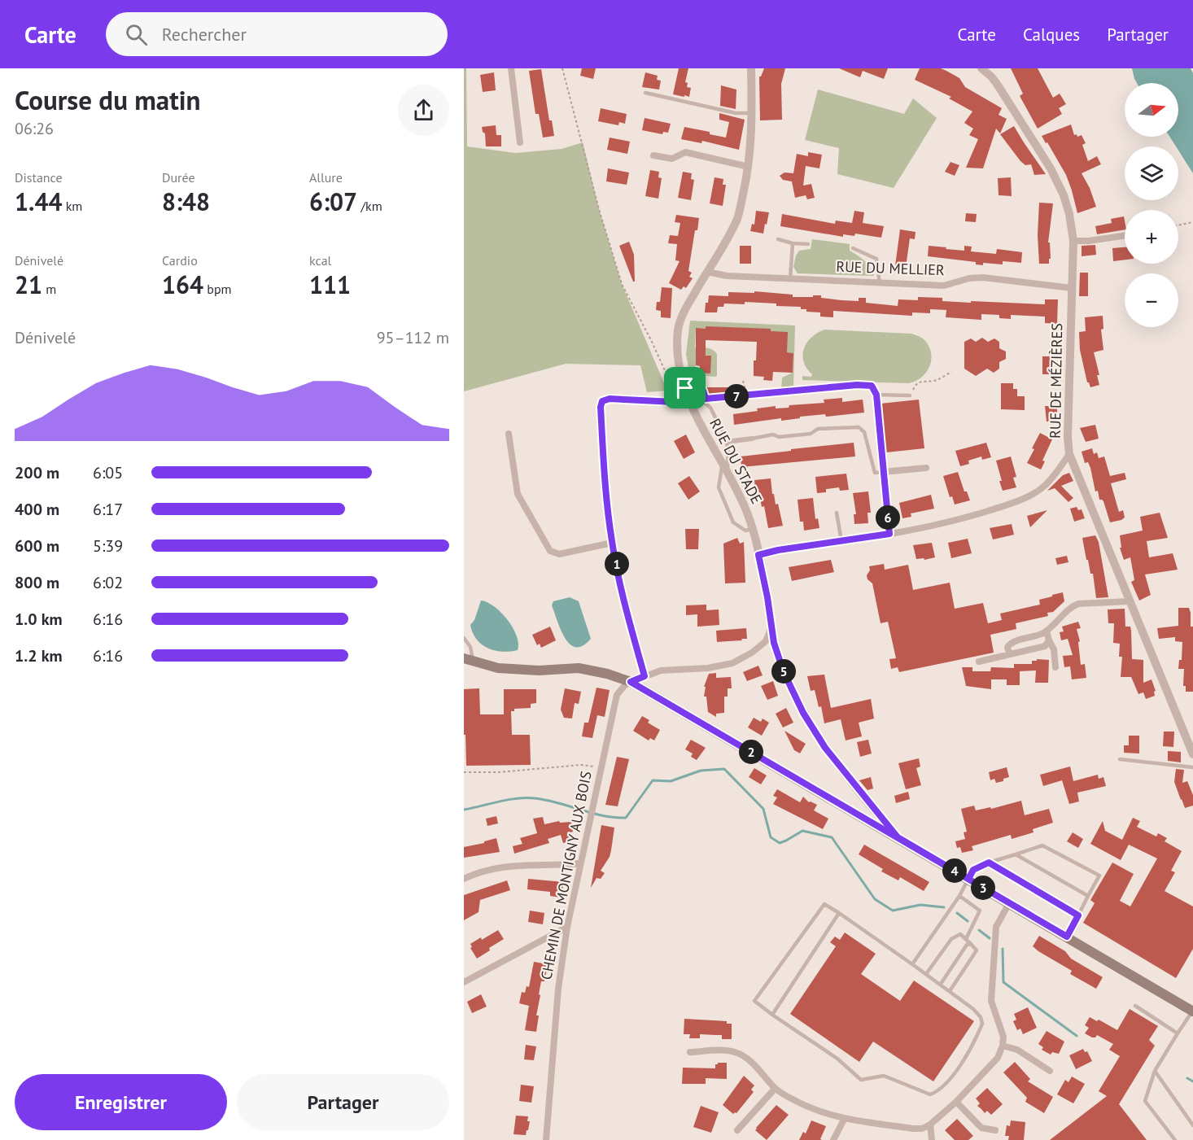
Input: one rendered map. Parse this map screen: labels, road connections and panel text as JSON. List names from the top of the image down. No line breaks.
{"streets":{"street":["RUE DU MELLIER","RUE DE MÉZIÈRES","RUE DU STADE","CHEMIN DE MONTIGNY AUX BOIS"]},"crossings":[["RUE DU MELLIER","RUE DE MÉZIÈRES"],["RUE DU MELLIER","RUE DU STADE"]],"north":"right","page":{"header":"Carte","search":"Rechercher","nav":["Carte","Calques","Partager"],"heading":["Course du matin","06:26"],"map_buttons":["+","−"],"stats":[["Distance","1.44 km"],["Durée","8:48"],["Allure","6:07 /km"],["Dénivelé","21 m"],["Cardio","164 bpm"],["kcal","111"]],"chart":["Dénivelé","95–112 m"],"pins":["7","6","1","5","2","4","3"],"list":[{"name":"200 m","note":"6:05"},{"name":"400 m","note":"6:17"},{"name":"600 m","note":"5:39"},{"name":"800 m","note":"6:02"},{"name":"1.0 km","note":"6:16"},{"name":"1.2 km","note":"6:16"}],"buttons":["Enregistrer","Partager"]}}
